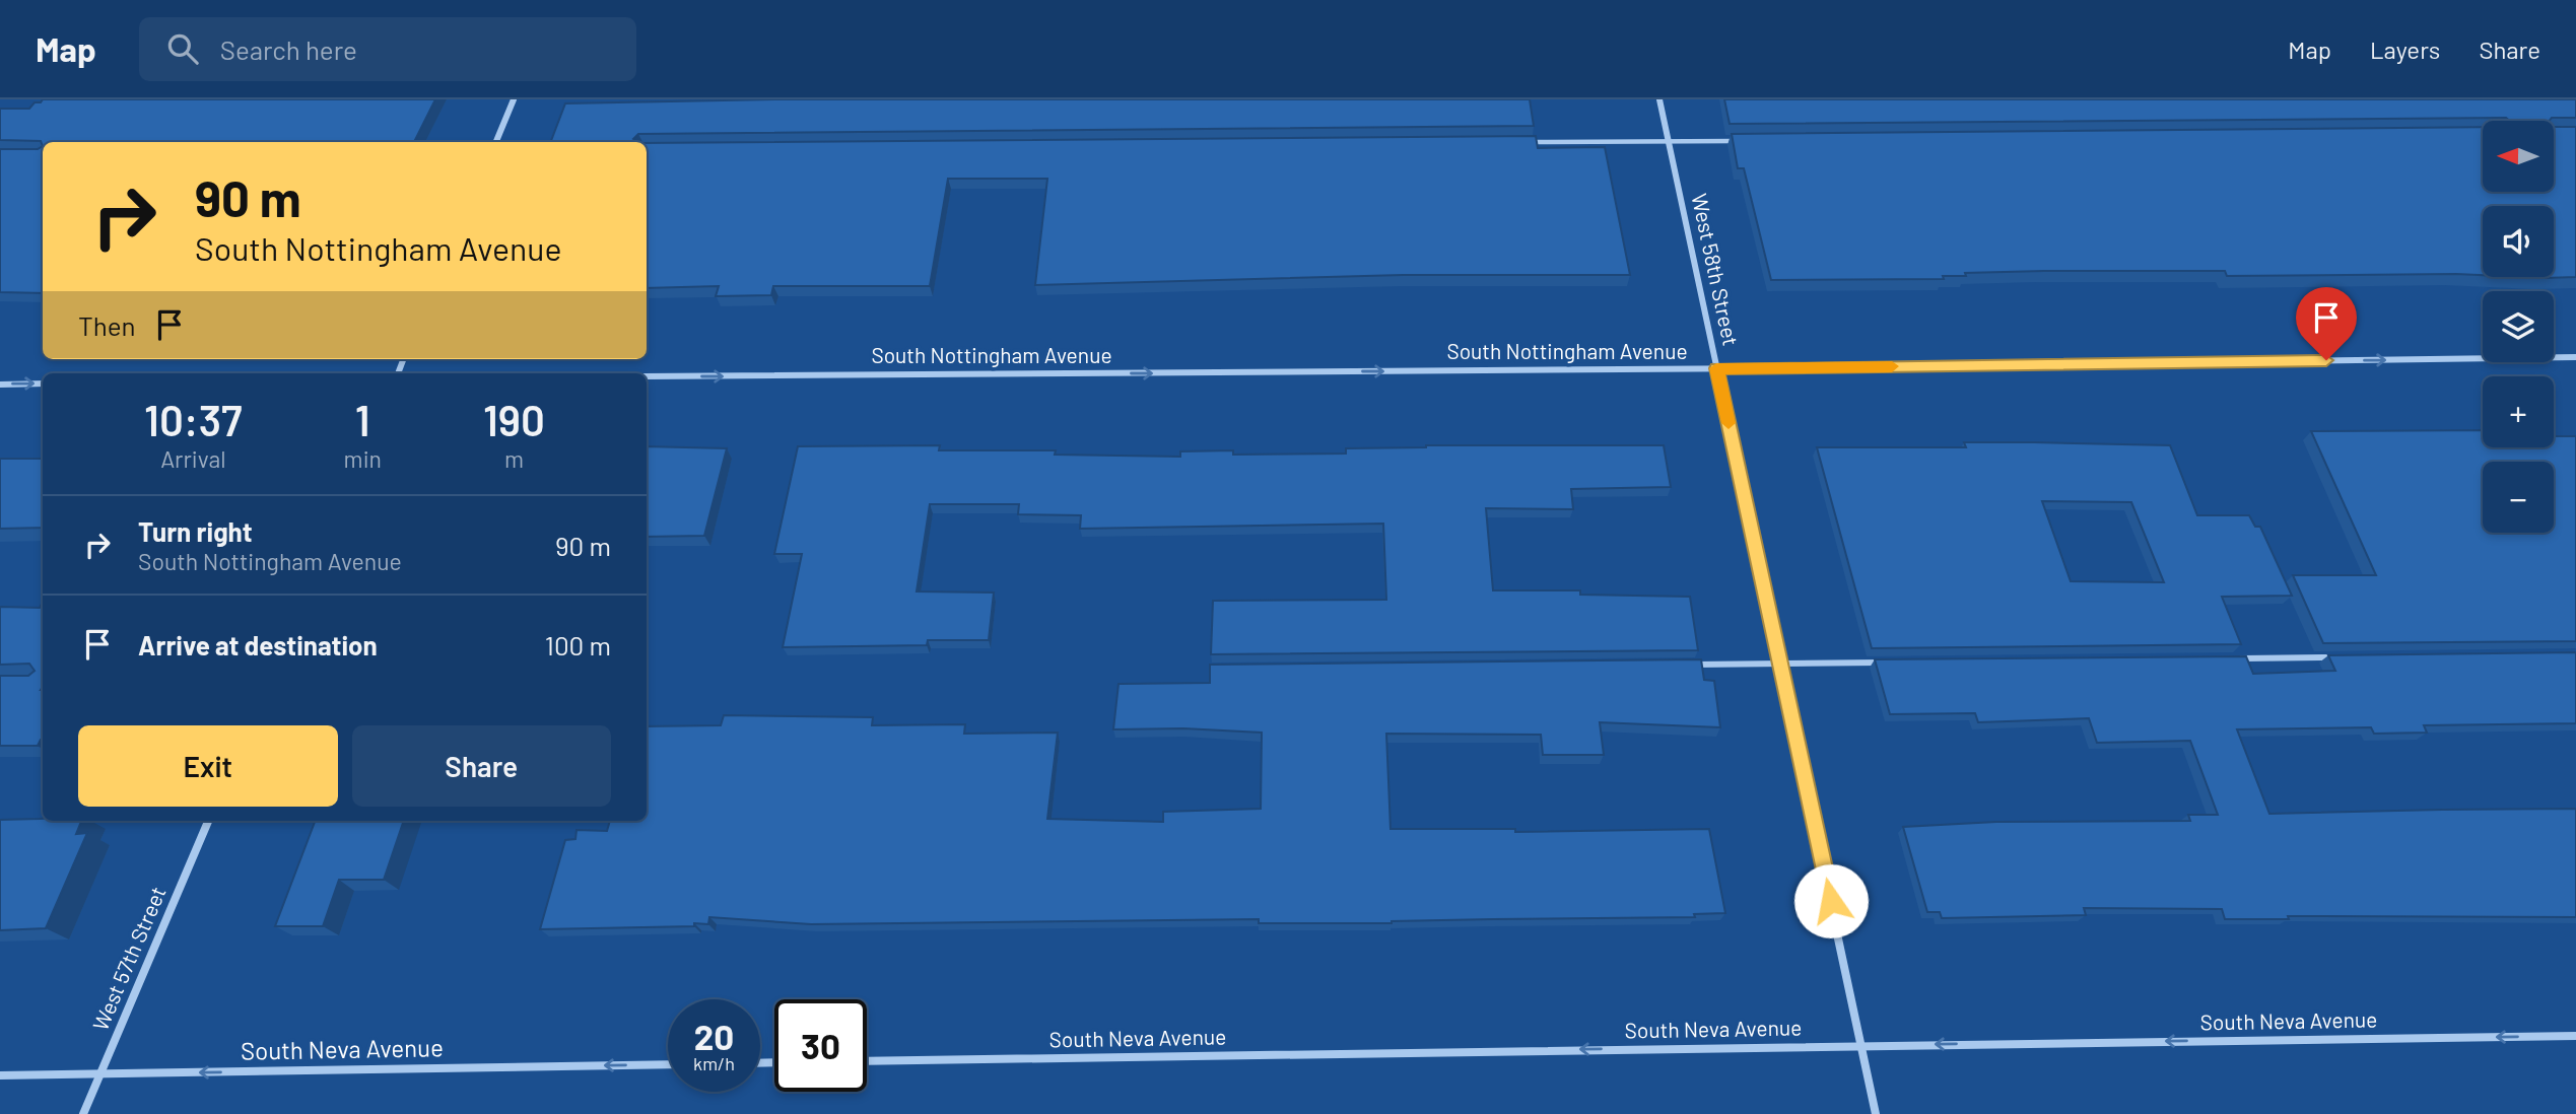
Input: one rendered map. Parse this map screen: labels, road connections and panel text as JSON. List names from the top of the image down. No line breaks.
{"streets":{"street":["West 58th Street","South Nottingham Avenue","West 57th Street","South Neva Avenue"]},"crossings":[["West 58th Street","South Nottingham Avenue"],["West 58th Street","South Neva Avenue"],["West 57th Street","South Neva Avenue"]],"one_way":["South Nottingham Avenue","South Neva Avenue"],"north":"left","page":{"header":"Map","search":"Search here","nav":["Map","Layers","Share"],"map_buttons":["+","−"],"turn":["90 m","South Nottingham Avenue"],"then":"Then","eta":["10:37","Arrival","1","min","190","m"],"list":[{"name":"Turn right","note":"South Nottingham Avenue","value":"90 m"},{"name":"Arrive at destination","value":"100 m"}],"buttons":["Exit","Share"],"speed":"20 km/h","limit":"30"}}
